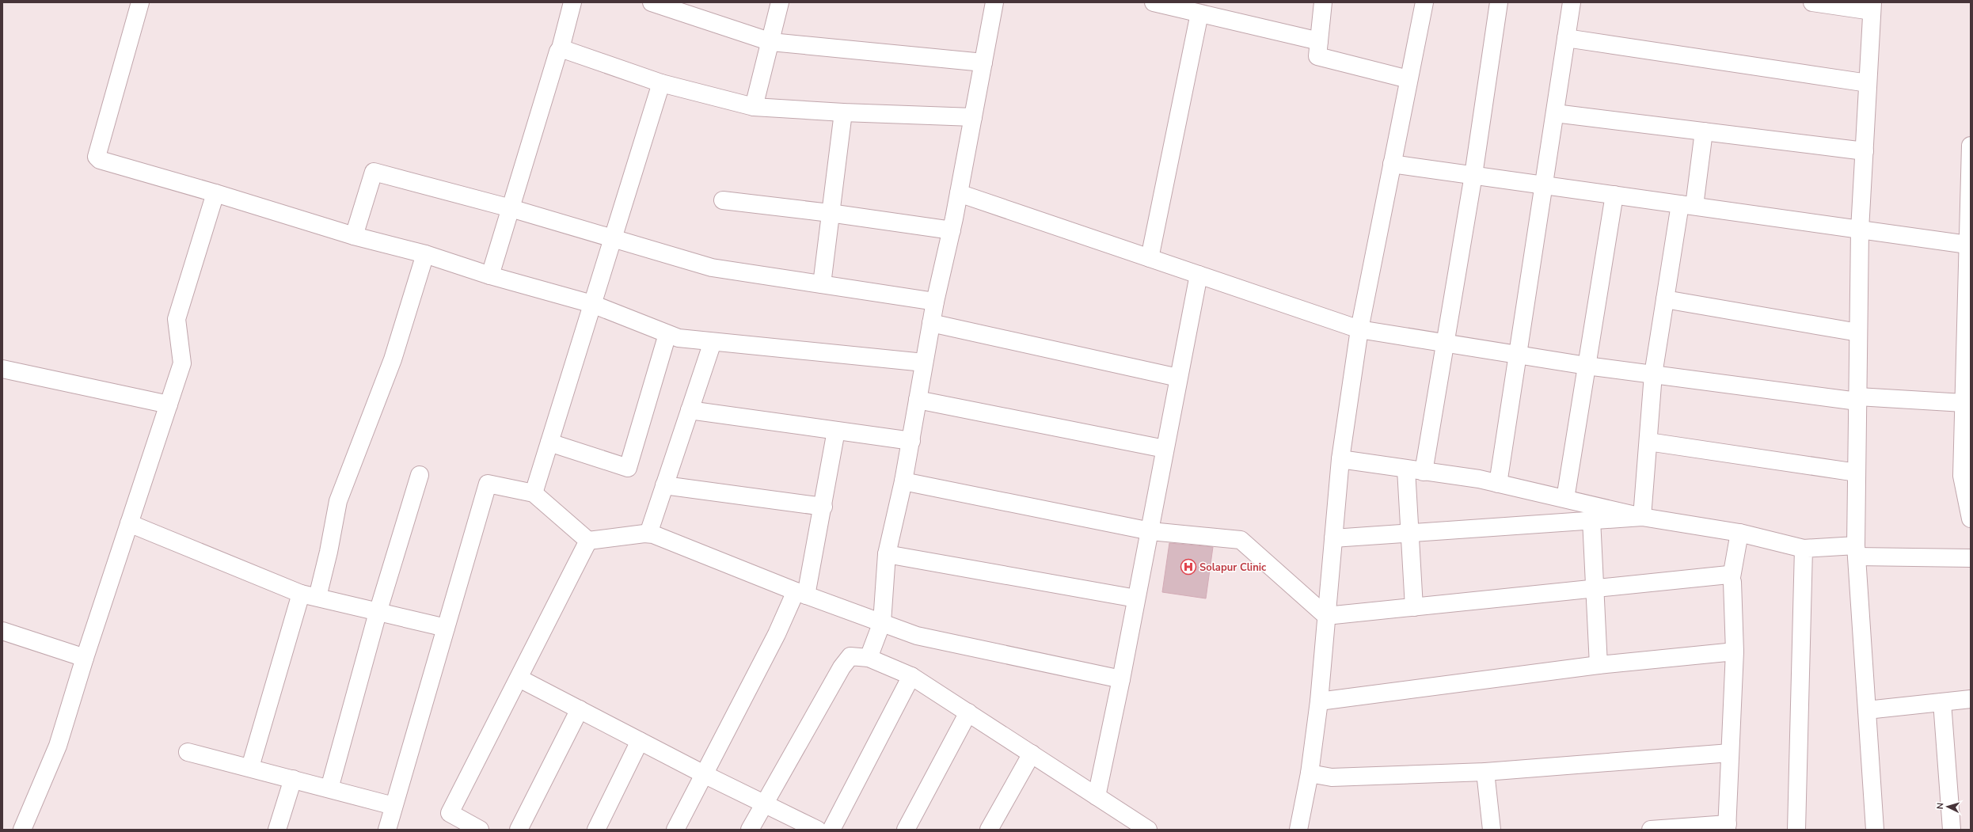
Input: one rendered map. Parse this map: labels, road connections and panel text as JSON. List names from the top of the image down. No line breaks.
{"places":{"hospital":["Solapur Clinic"]},"north":"left"}
